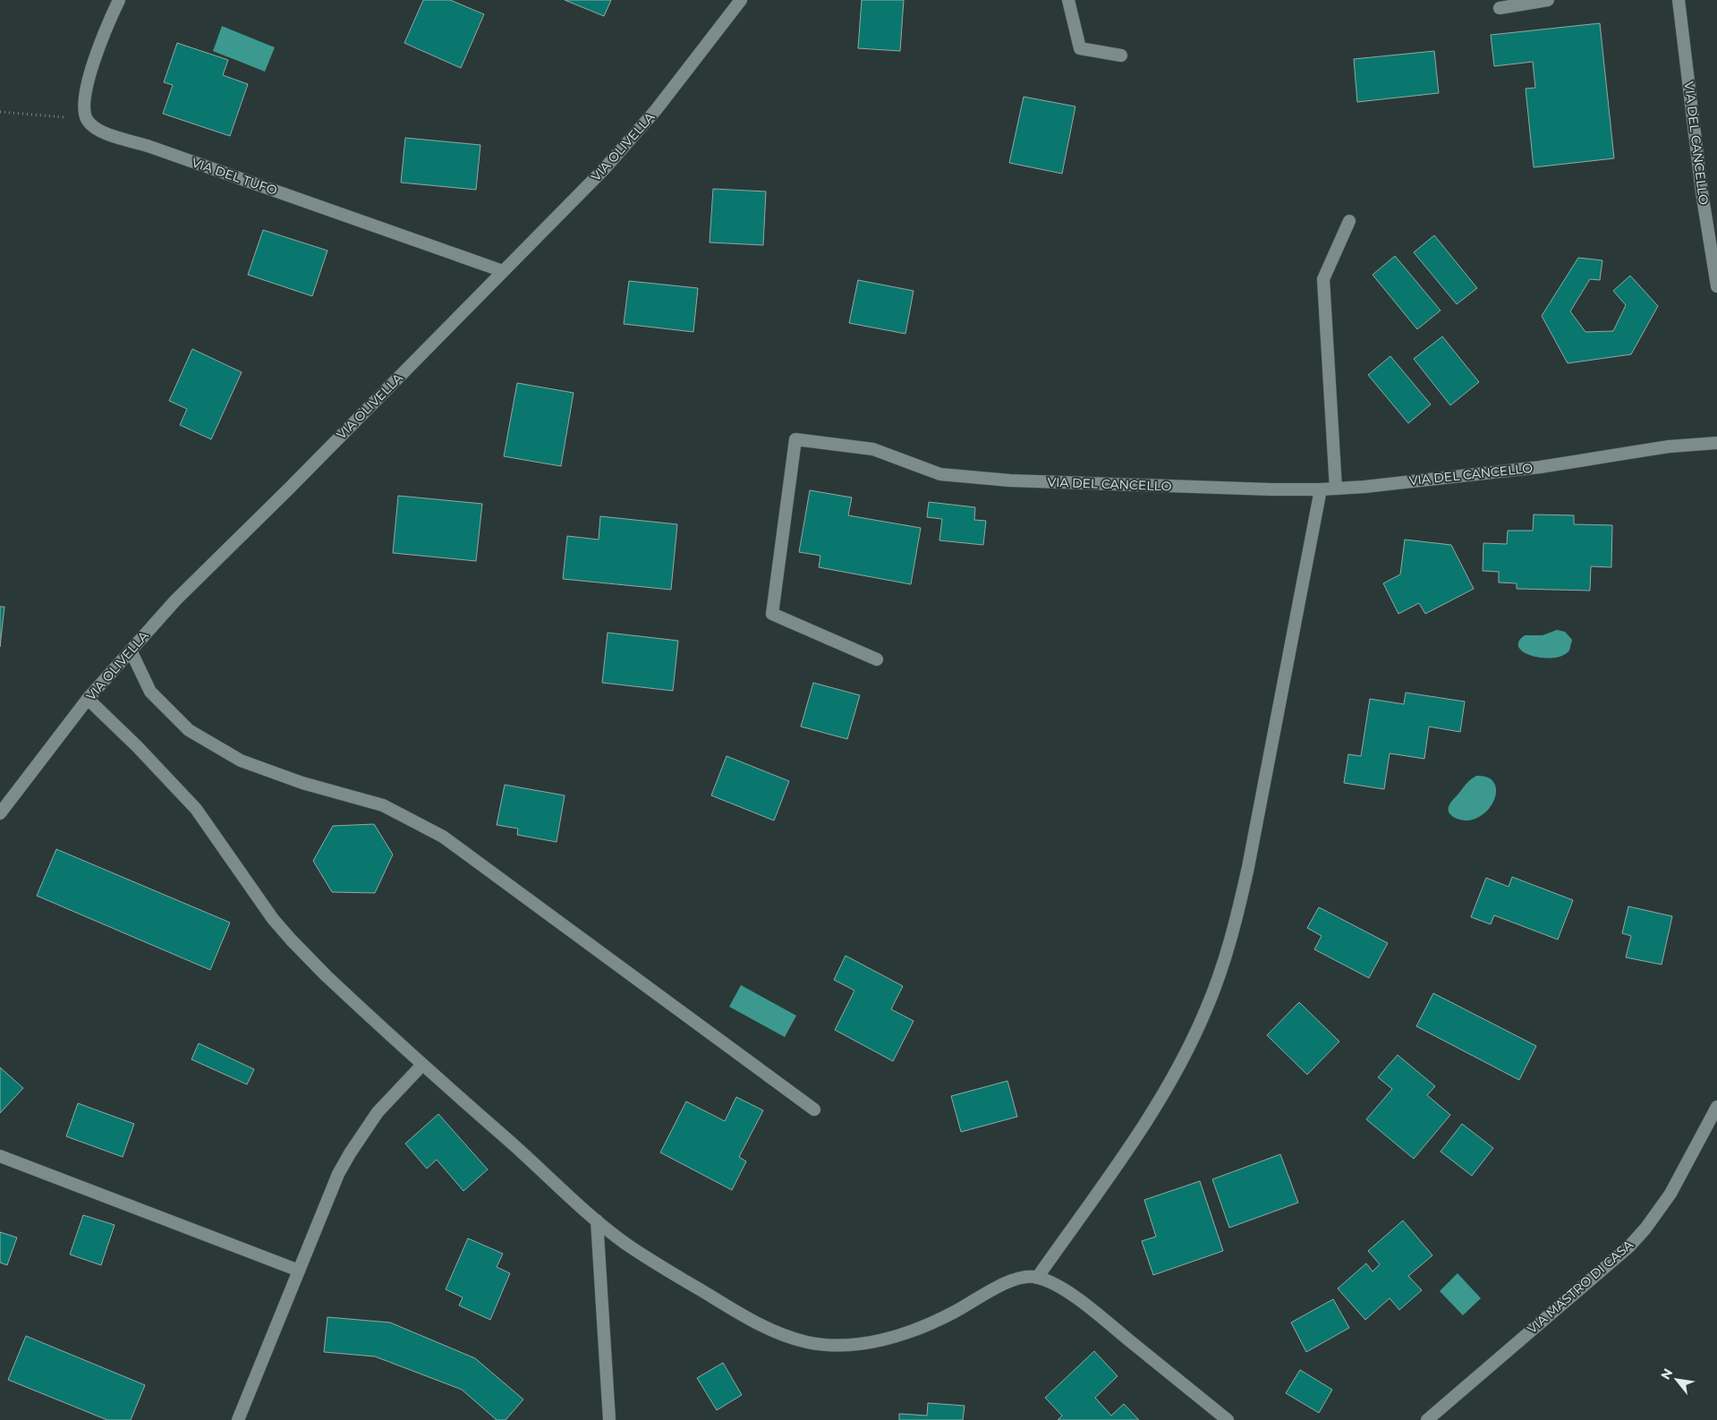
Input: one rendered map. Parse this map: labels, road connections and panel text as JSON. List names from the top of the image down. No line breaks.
{"streets":{"street":["VIA DEL CANCELLO","VIA OLIVELLA","VIA DEL TUFO","VIA MASTRO DI CASA"]},"crossings":[["VIA OLIVELLA","VIA DEL TUFO"]],"north":"top left"}
